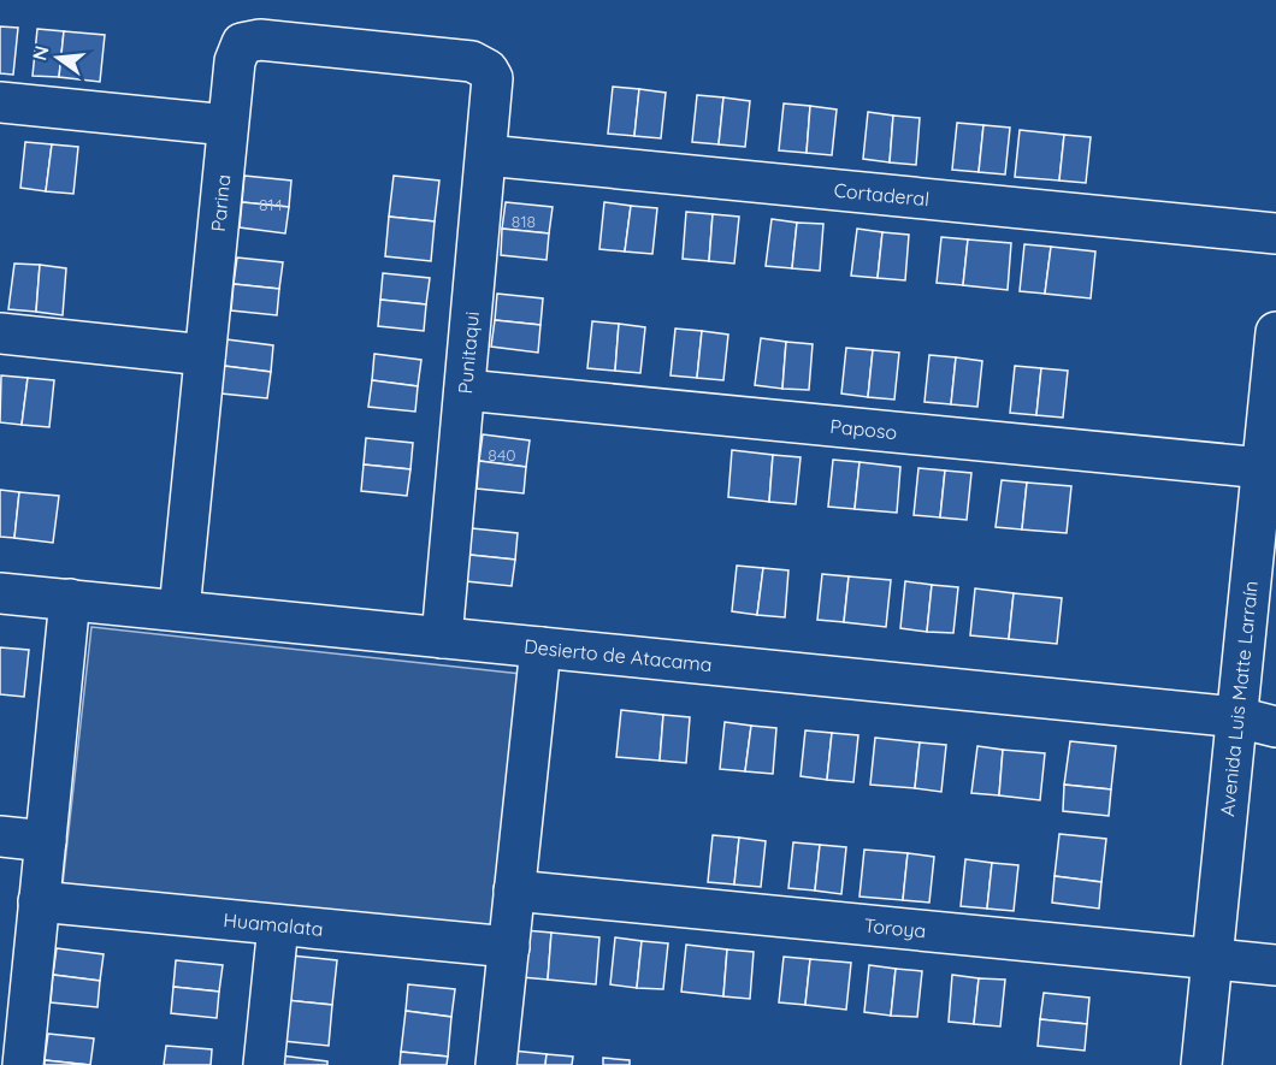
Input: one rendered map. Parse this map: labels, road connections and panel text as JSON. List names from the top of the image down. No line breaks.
{"streets":{"street":["Cortaderal","Parina","Punitaqui","Paposo","Desierto de Atacama","Avenida Luis Matte Larraín","Huamalata","Toroya"]},"crossings":[["Cortaderal","Punitaqui"],["Parina","Punitaqui"],["Parina","Desierto de Atacama"],["Punitaqui","Paposo"],["Punitaqui","Desierto de Atacama"],["Paposo","Avenida Luis Matte Larraín"],["Desierto de Atacama","Avenida Luis Matte Larraín"],["Avenida Luis Matte Larraín","Toroya"]],"house_numbers":["814","818","840"],"north":"left"}
